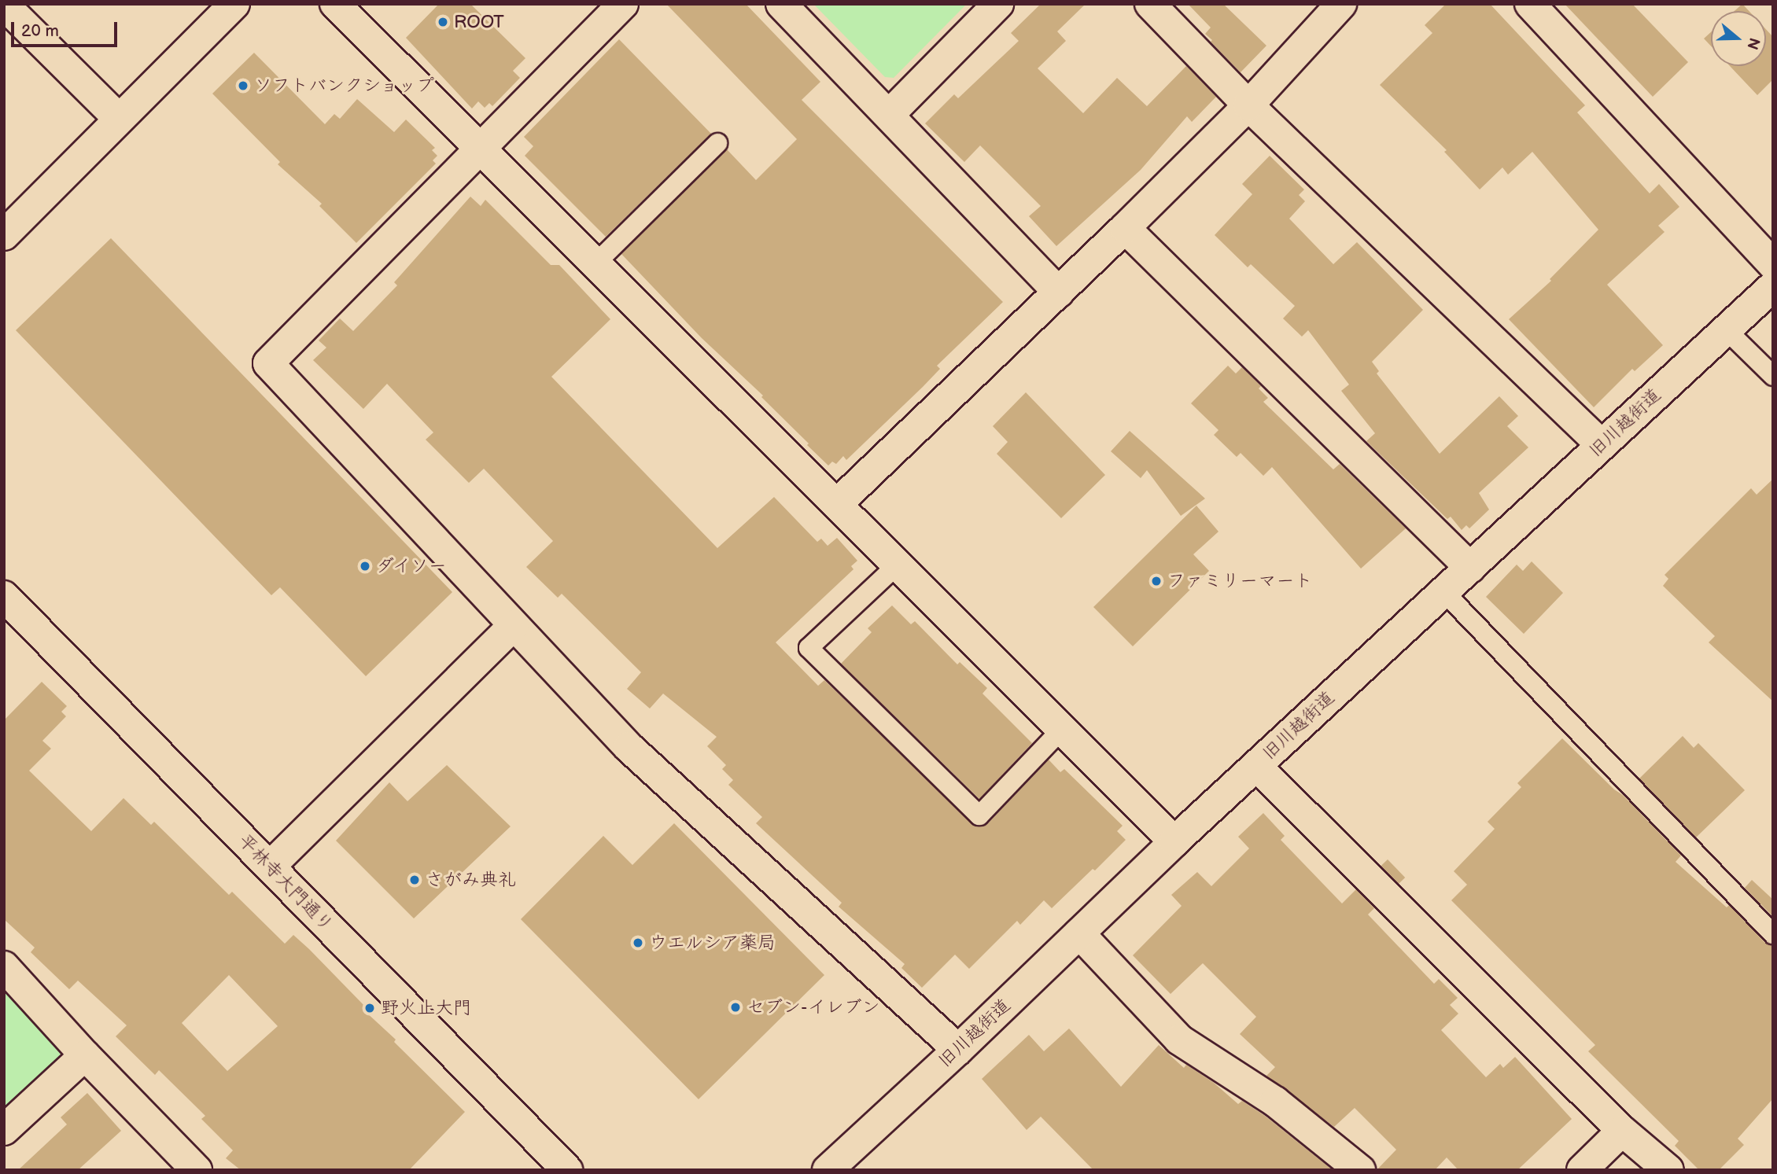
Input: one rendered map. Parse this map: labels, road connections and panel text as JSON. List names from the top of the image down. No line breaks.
{"streets":{"street":["旧川越街道","平林寺大門通り"]},"places":["ROOT","ソフトバンクショップ","ダイソー","ファミリーマート","さがみ典礼","ウエルシア薬局","セブン-イレブン","野火止大門"],"scale_bar":"20 m","north":"right"}
